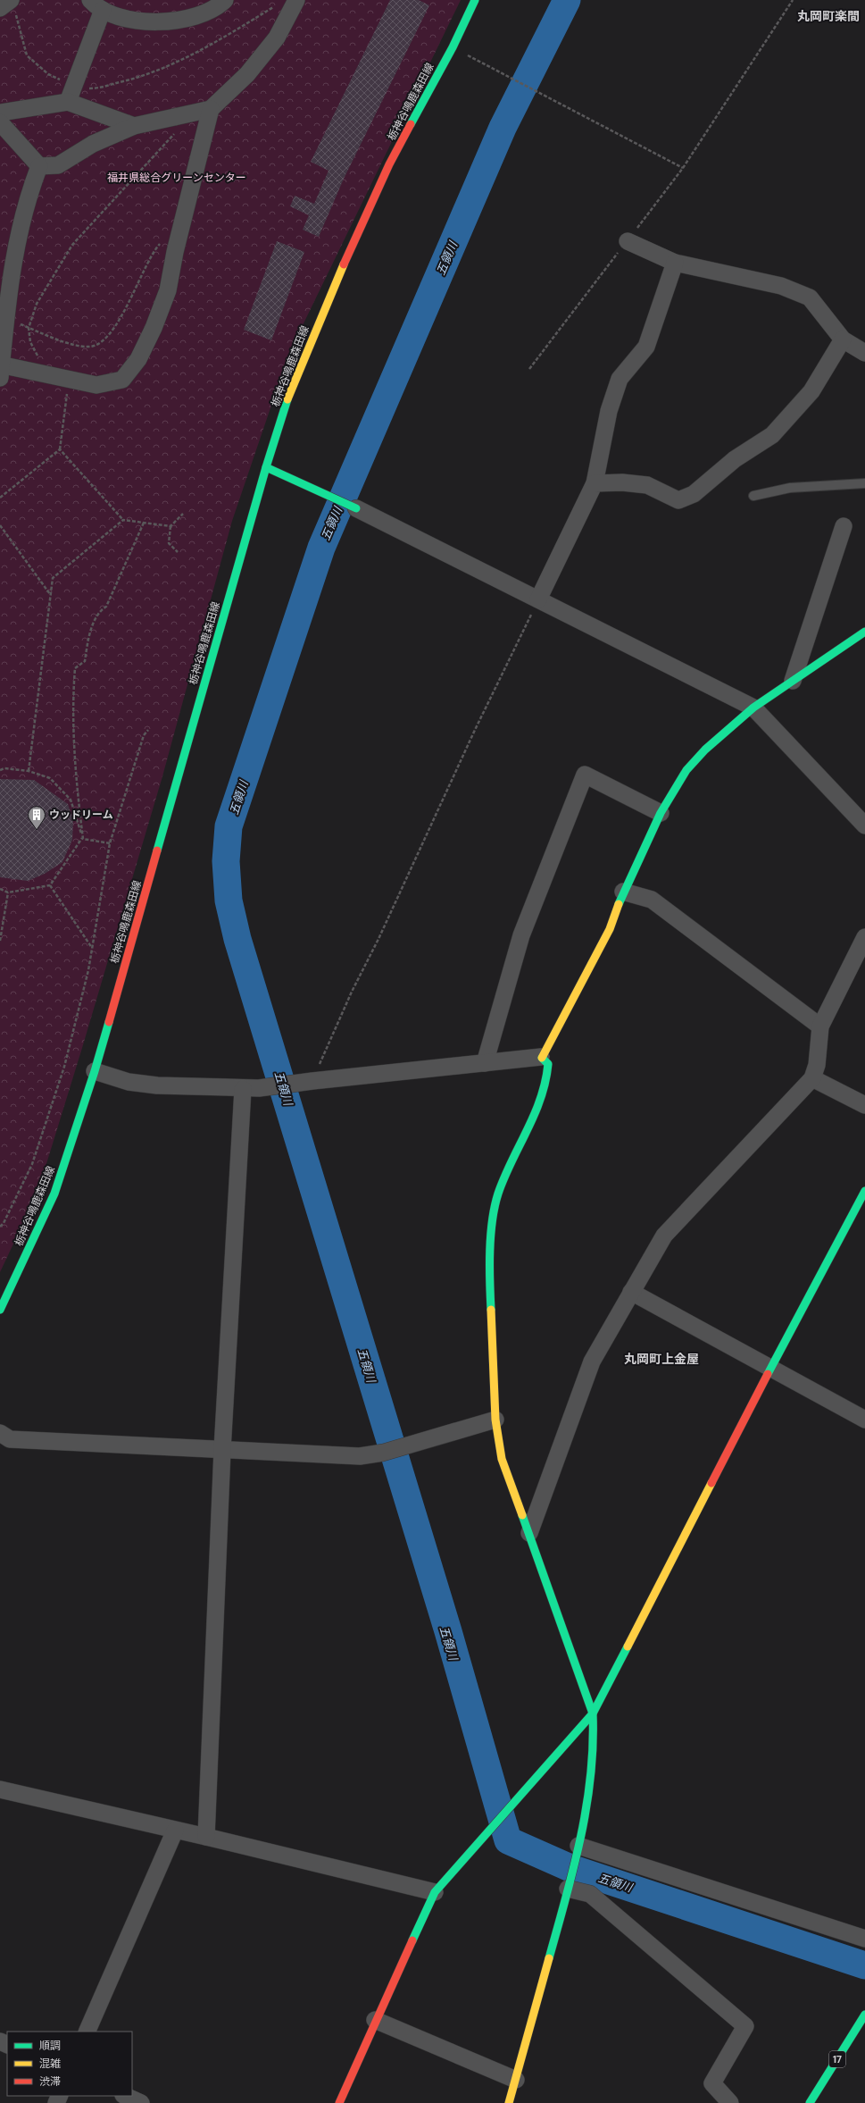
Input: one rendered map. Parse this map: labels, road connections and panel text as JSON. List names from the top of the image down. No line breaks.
{"streets":{"street":["栃神谷鳴鹿森田線","17"]},"districts":["丸岡町楽間","丸岡町上金屋"],"water":["五領川"],"parks":["福井県総合グリーンセンター"],"places":{"building":["ウッドリーム"]},"legend":["順調","混雑","渋滞"]}
